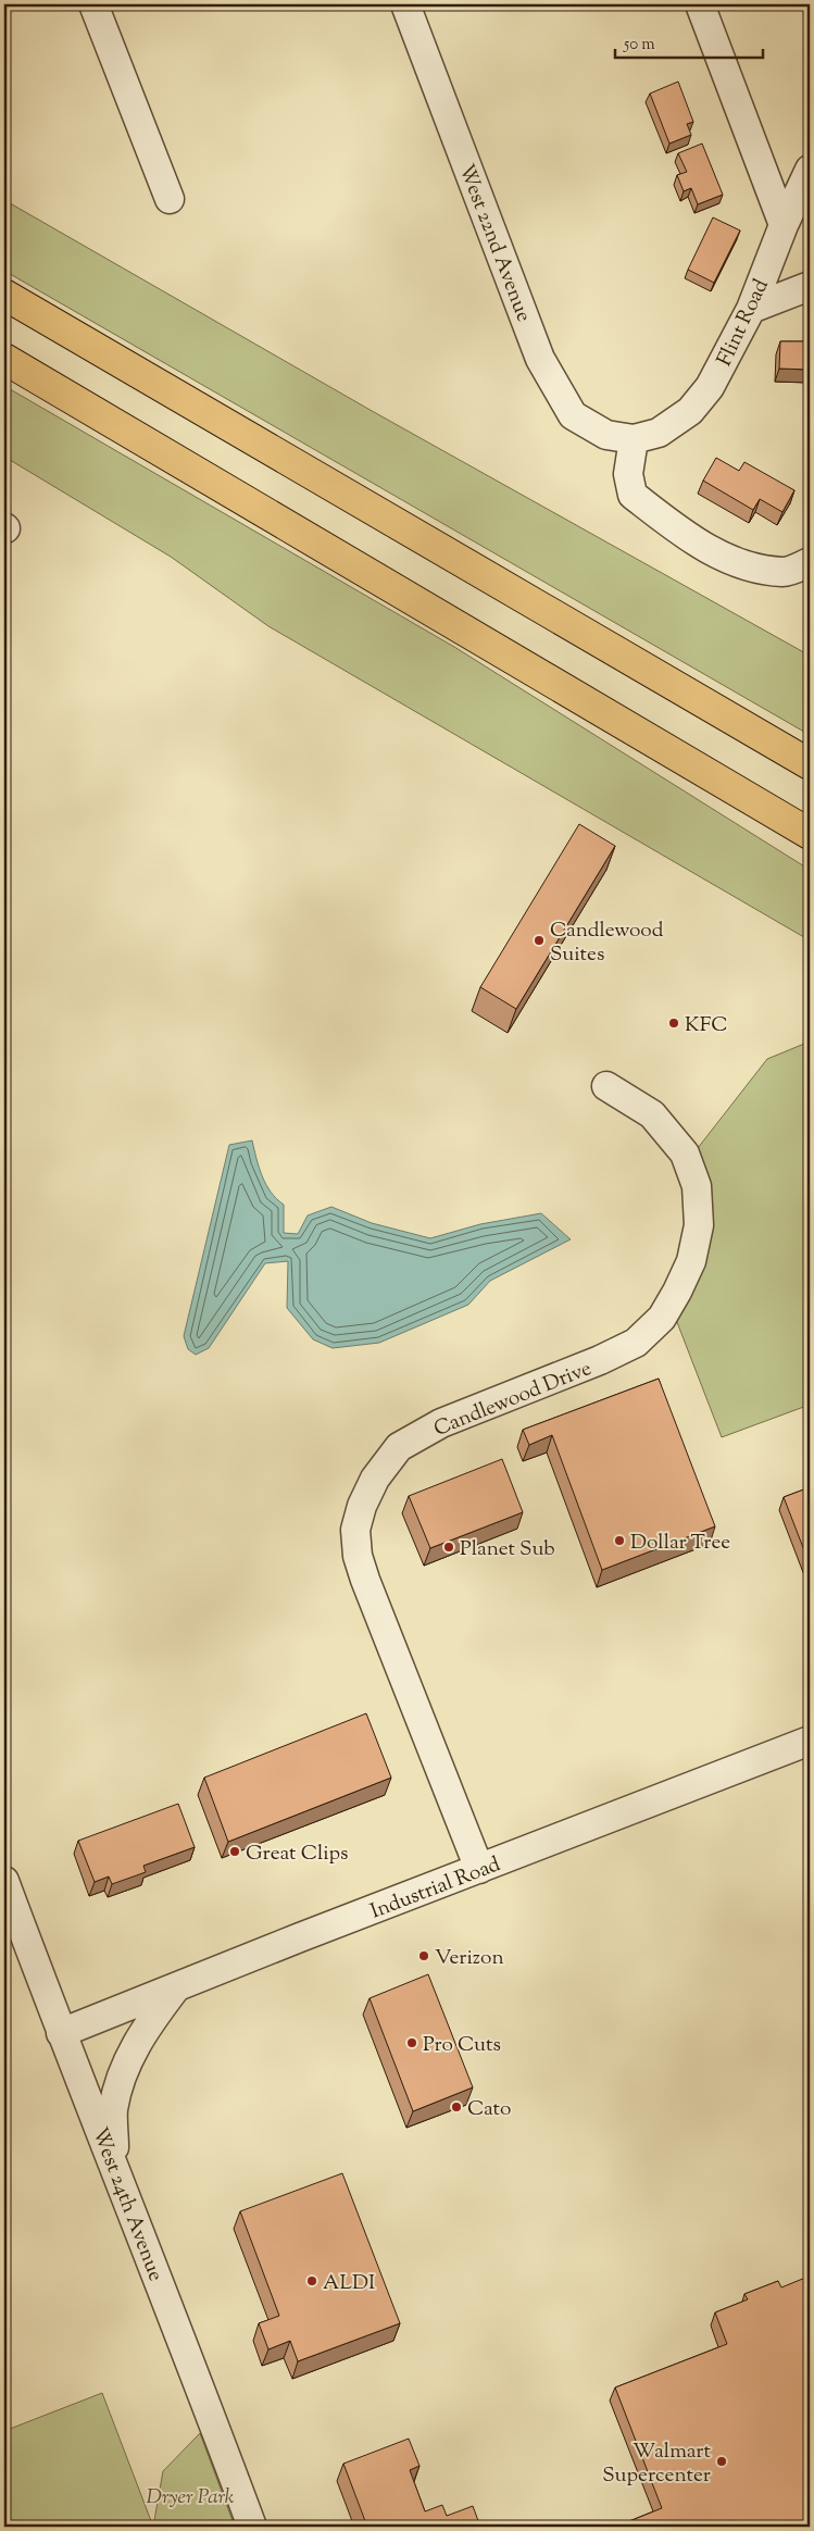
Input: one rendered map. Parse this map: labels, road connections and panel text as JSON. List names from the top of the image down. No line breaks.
{"streets":{"street":["West 22nd Avenue","Flint Road","Candlewood Drive","Industrial Road","West 24th Avenue"]},"crossings":[["West 22nd Avenue","Flint Road"],["Candlewood Drive","Industrial Road"],["Industrial Road","West 24th Avenue"]],"parks":["Dryer Park"],"places":["Candlewood Suites","KFC","Dollar Tree","Planet Sub","Great Clips","Verizon","Pro Cuts","Cato","ALDI","Walmart Supercenter"],"scale_bar":"50 m"}
